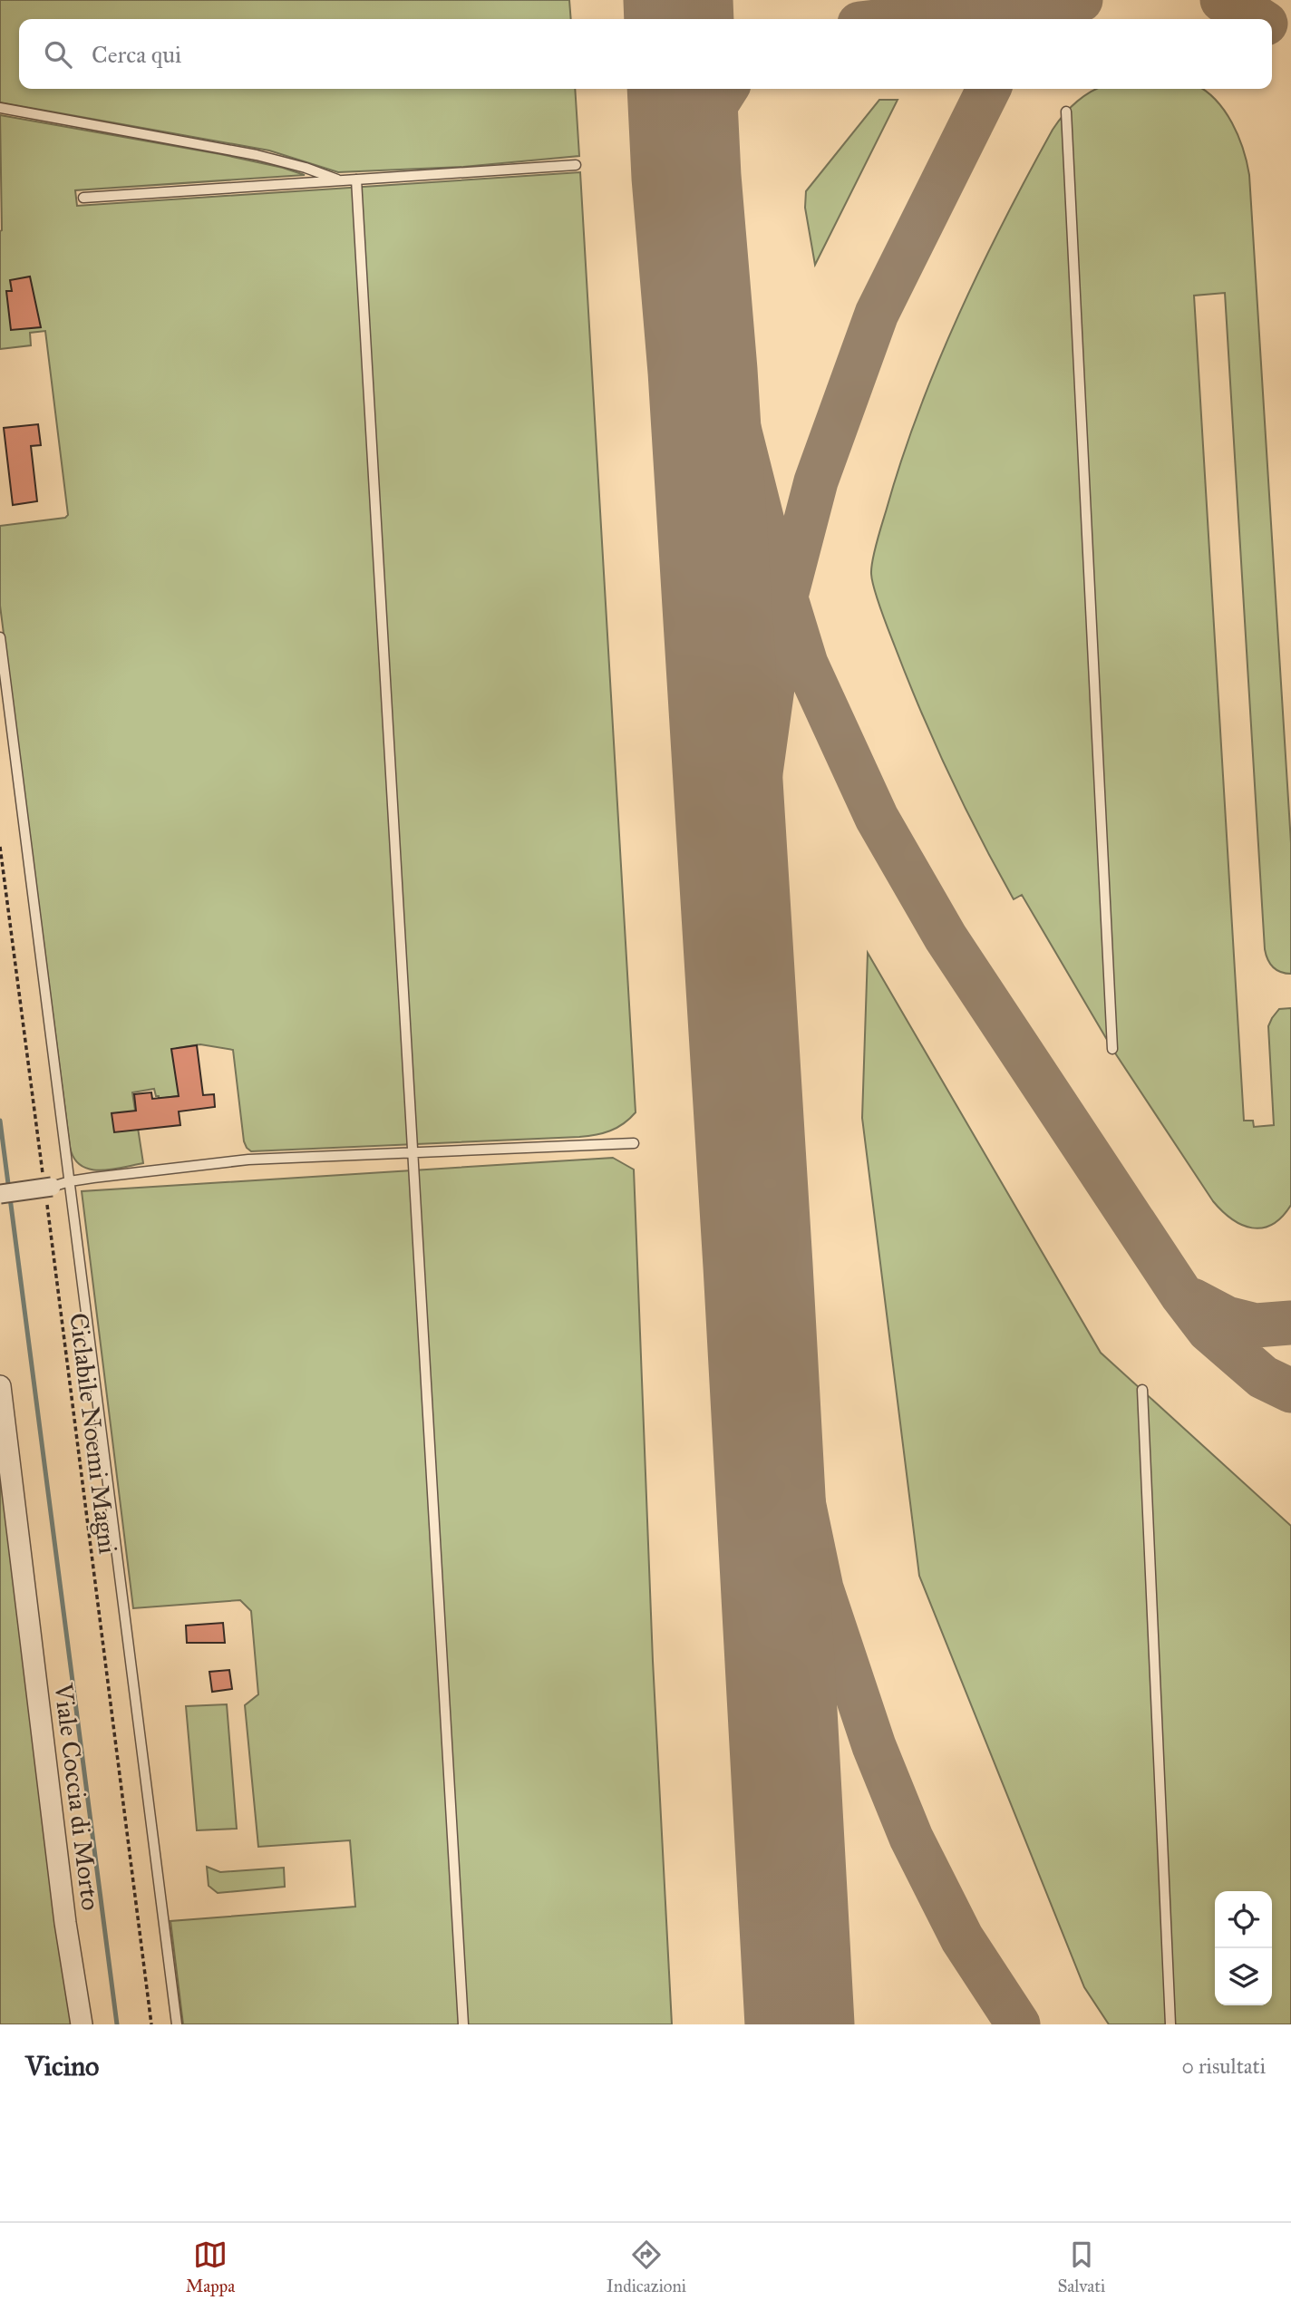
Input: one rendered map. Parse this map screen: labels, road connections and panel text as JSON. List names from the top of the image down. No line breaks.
{"streets":{"street":["Viale Coccia di Morto"],"path":["Ciclabile Noemi Magni"]},"page":{"search":"Cerca qui","heading":["Vicino","0 risultati"],"nav":["Mappa","Indicazioni","Salvati"]}}
